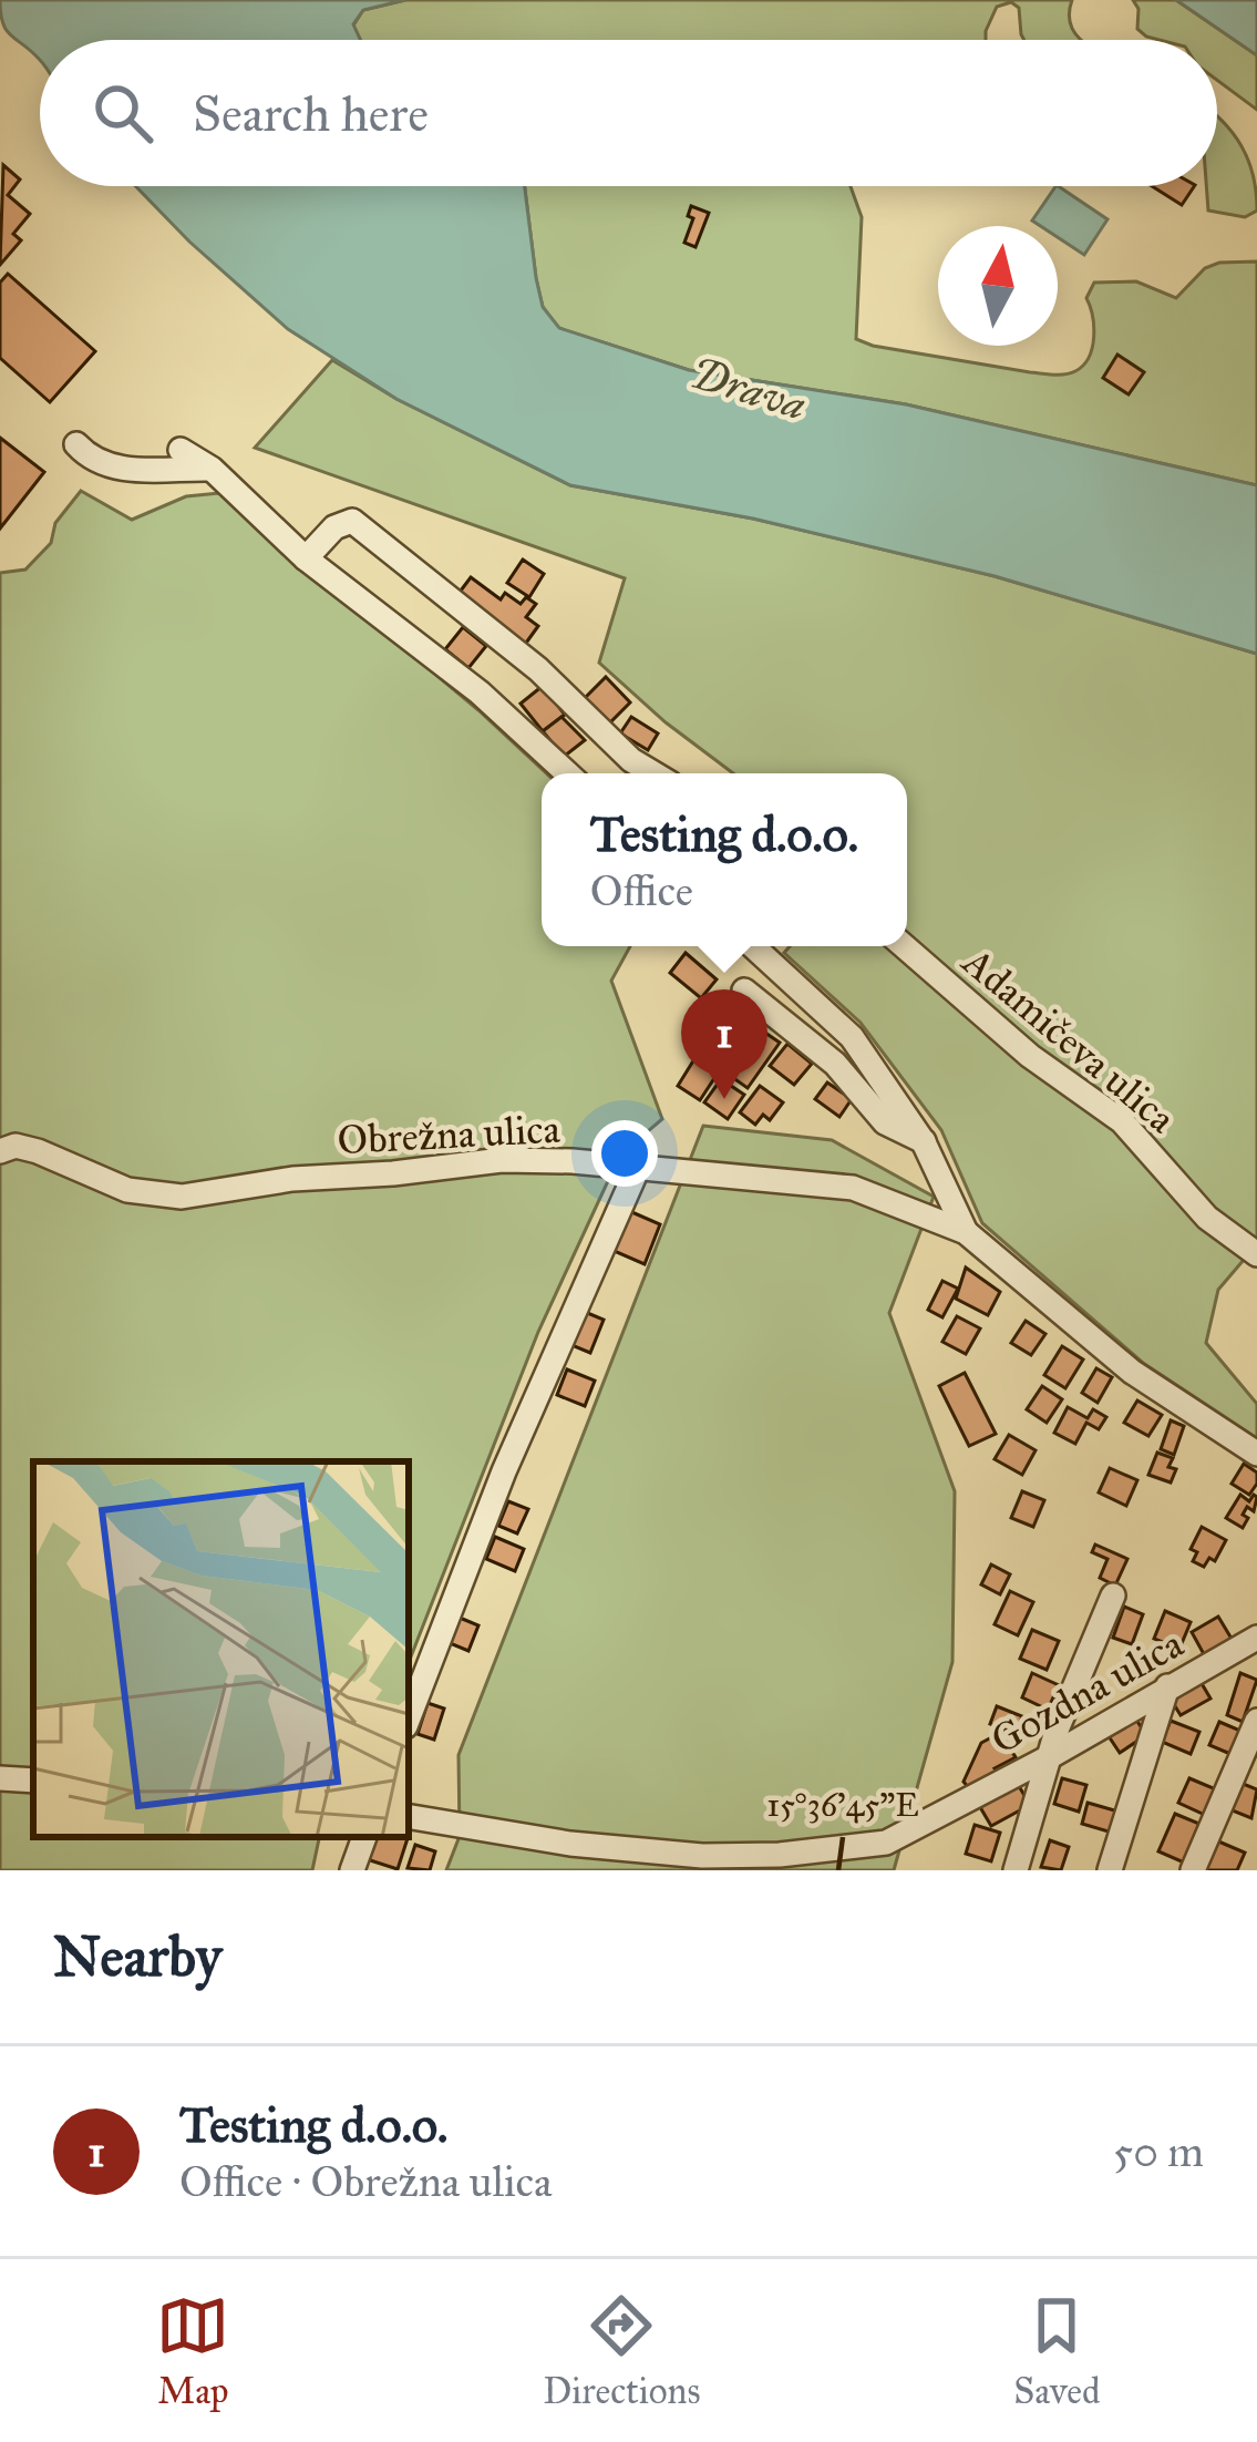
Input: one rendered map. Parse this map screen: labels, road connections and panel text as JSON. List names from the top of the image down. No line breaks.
{"streets":{"street":["Adamičeva ulica","Obrežna ulica","Gozdna ulica"]},"water":["Drava"],"north":"top","page":{"search":"Search here","popup":["Testing d.o.o.","Office"],"pins":"1","heading":"Nearby","list":[{"mark":"1","name":"Testing d.o.o.","note":"Office · Obrežna ulica","value":"50 m"}],"nav":["Map","Directions","Saved"]},"coordinates":["15°36'45\"E"]}
